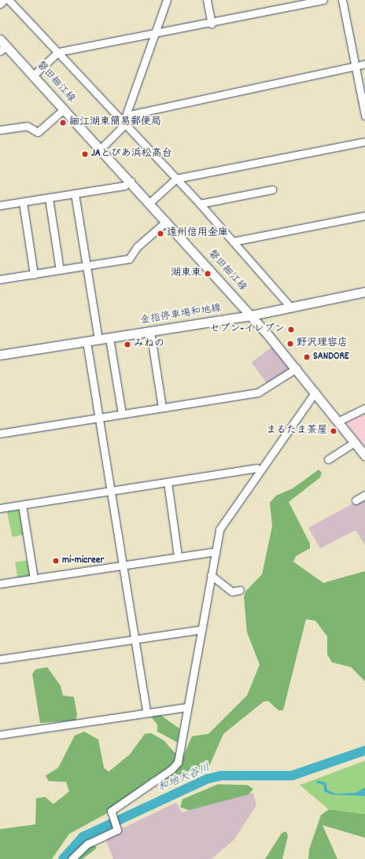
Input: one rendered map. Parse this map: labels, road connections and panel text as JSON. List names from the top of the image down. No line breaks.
{"streets":{"main road":["磐田細江線","金指停車場和地線"]},"crossings":[["磐田細江線","金指停車場和地線"]],"water":["和地大谷川"],"places":["細江湖東簡易郵便局","JAとぴあ浜松高台","遠州信用金庫","湖東東","セブン-イレブン","野沢理容店","みねの","SANDORE","まるたま茶屋","mi-micreer"]}
